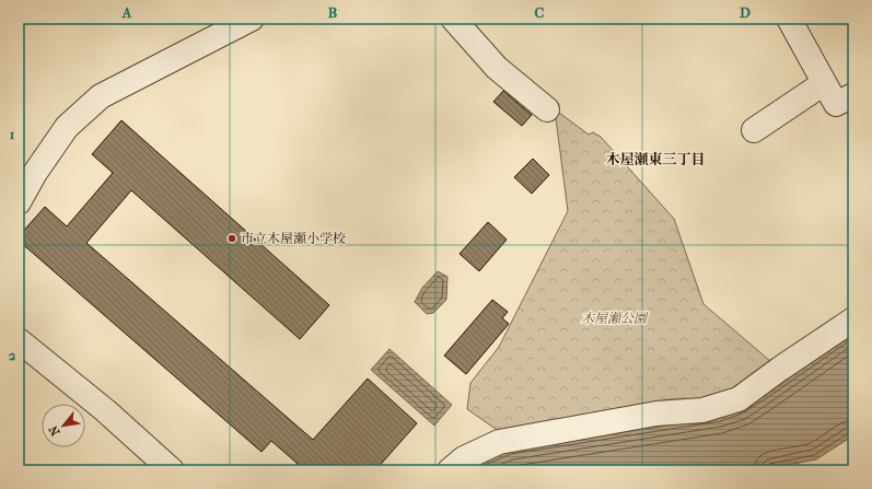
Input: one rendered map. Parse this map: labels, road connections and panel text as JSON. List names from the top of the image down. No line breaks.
{"districts":["木屋瀬東三丁目"],"parks":["木屋瀬公園"],"places":["市立木屋瀬小学校"],"north":"bottom left","grid":{"columns":["A","B","C","D"],"rows":["1","2"]}}
